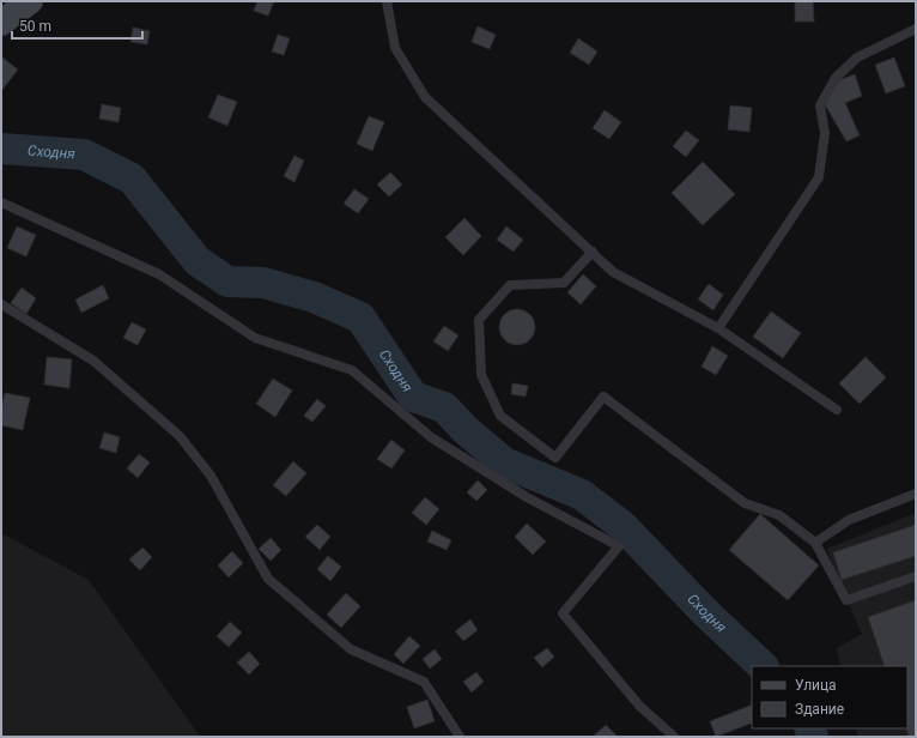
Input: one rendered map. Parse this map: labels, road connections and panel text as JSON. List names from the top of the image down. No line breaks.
{"water":["Сходня"],"legend":["Улица","Здание"],"scale_bar":"50 m"}
